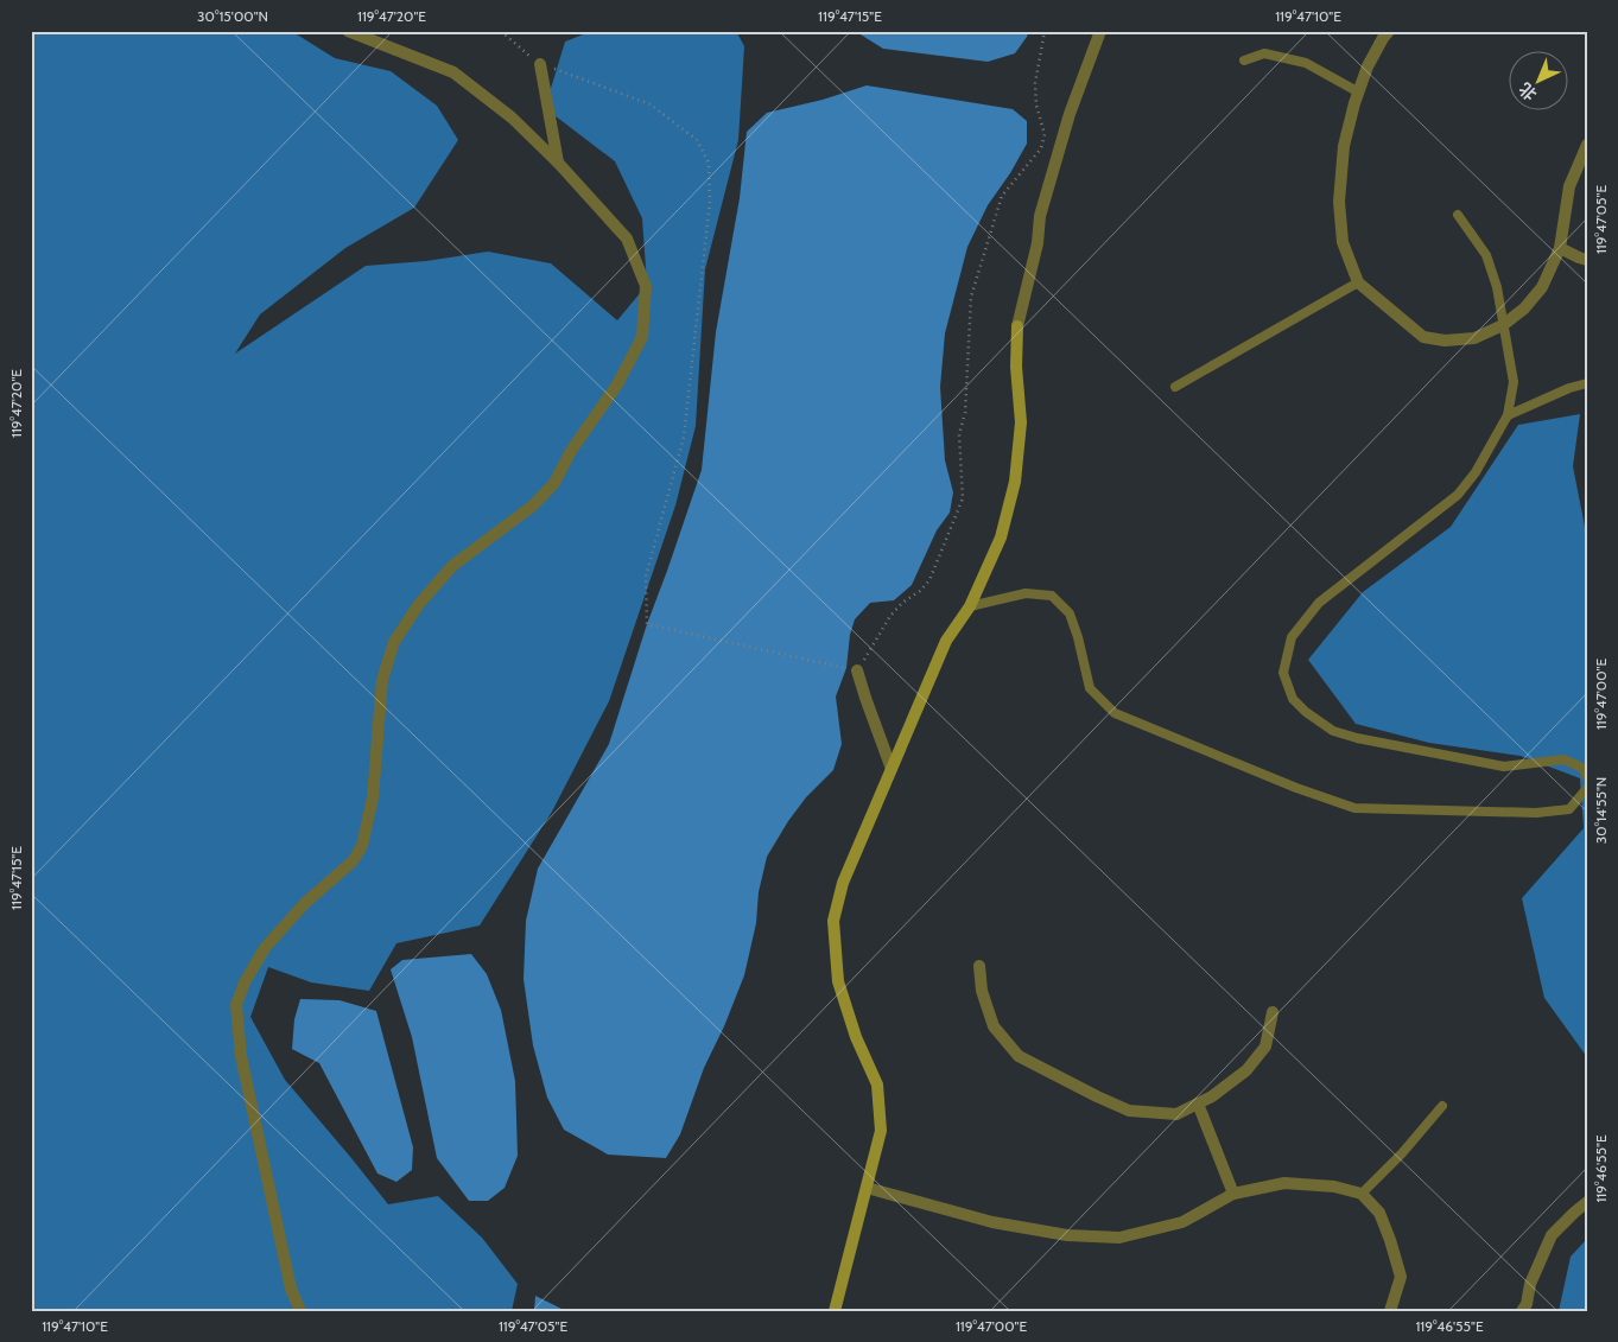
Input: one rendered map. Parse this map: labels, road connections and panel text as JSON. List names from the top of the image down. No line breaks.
{"north":"bottom left","coordinates":["30°15'00\"N","119°47'20\"E","119°47'15\"E","119°47'10\"E","119°47'05\"E","119°47'00\"E","30°14'55\"N","119°46'55\"E"]}
